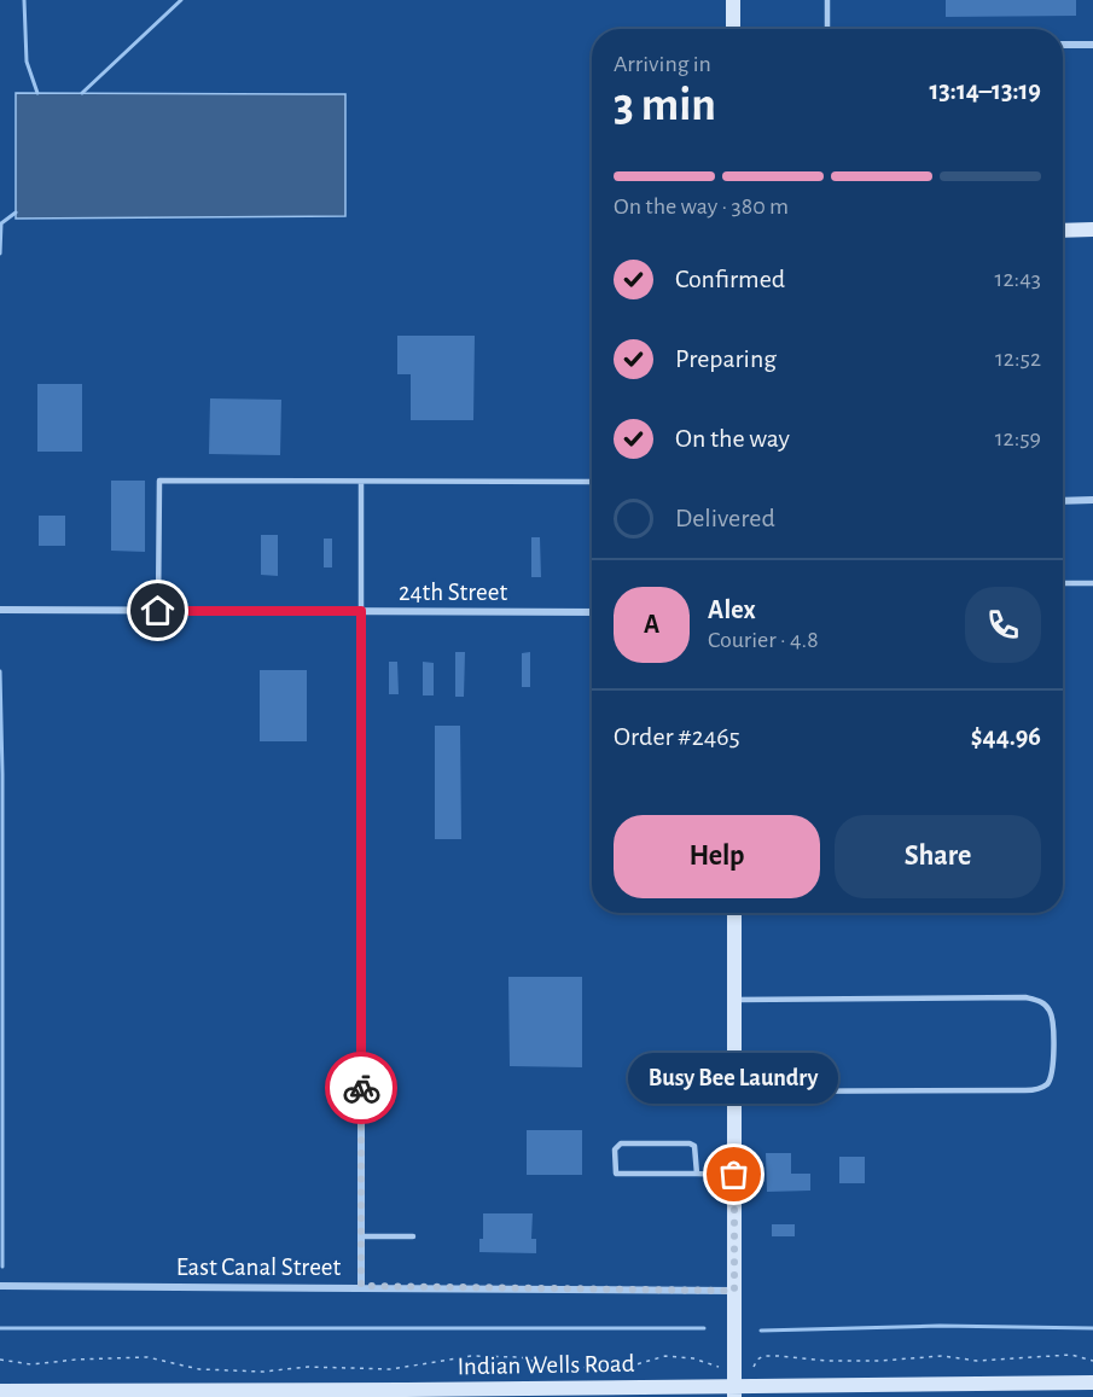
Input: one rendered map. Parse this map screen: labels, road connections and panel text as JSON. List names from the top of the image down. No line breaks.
{"streets":{"main road":["Indian Wells Road"],"street":["24th Street","East Canal Street"]},"places":["Busy Bee Laundry"],"page":{"heading":["3 min","Arriving in","13:14–13:19"],"panel":["Alex","Courier · 4.8","Order #2465","$44.96"],"bar":"On the way · 380 m","list":[["Confirmed","12:43"],["Preparing","12:52"],["On the way","12:59"],"Delivered"],"round":"A","buttons":["Help","Share"],"bubble":"Busy Bee Laundry"}}
